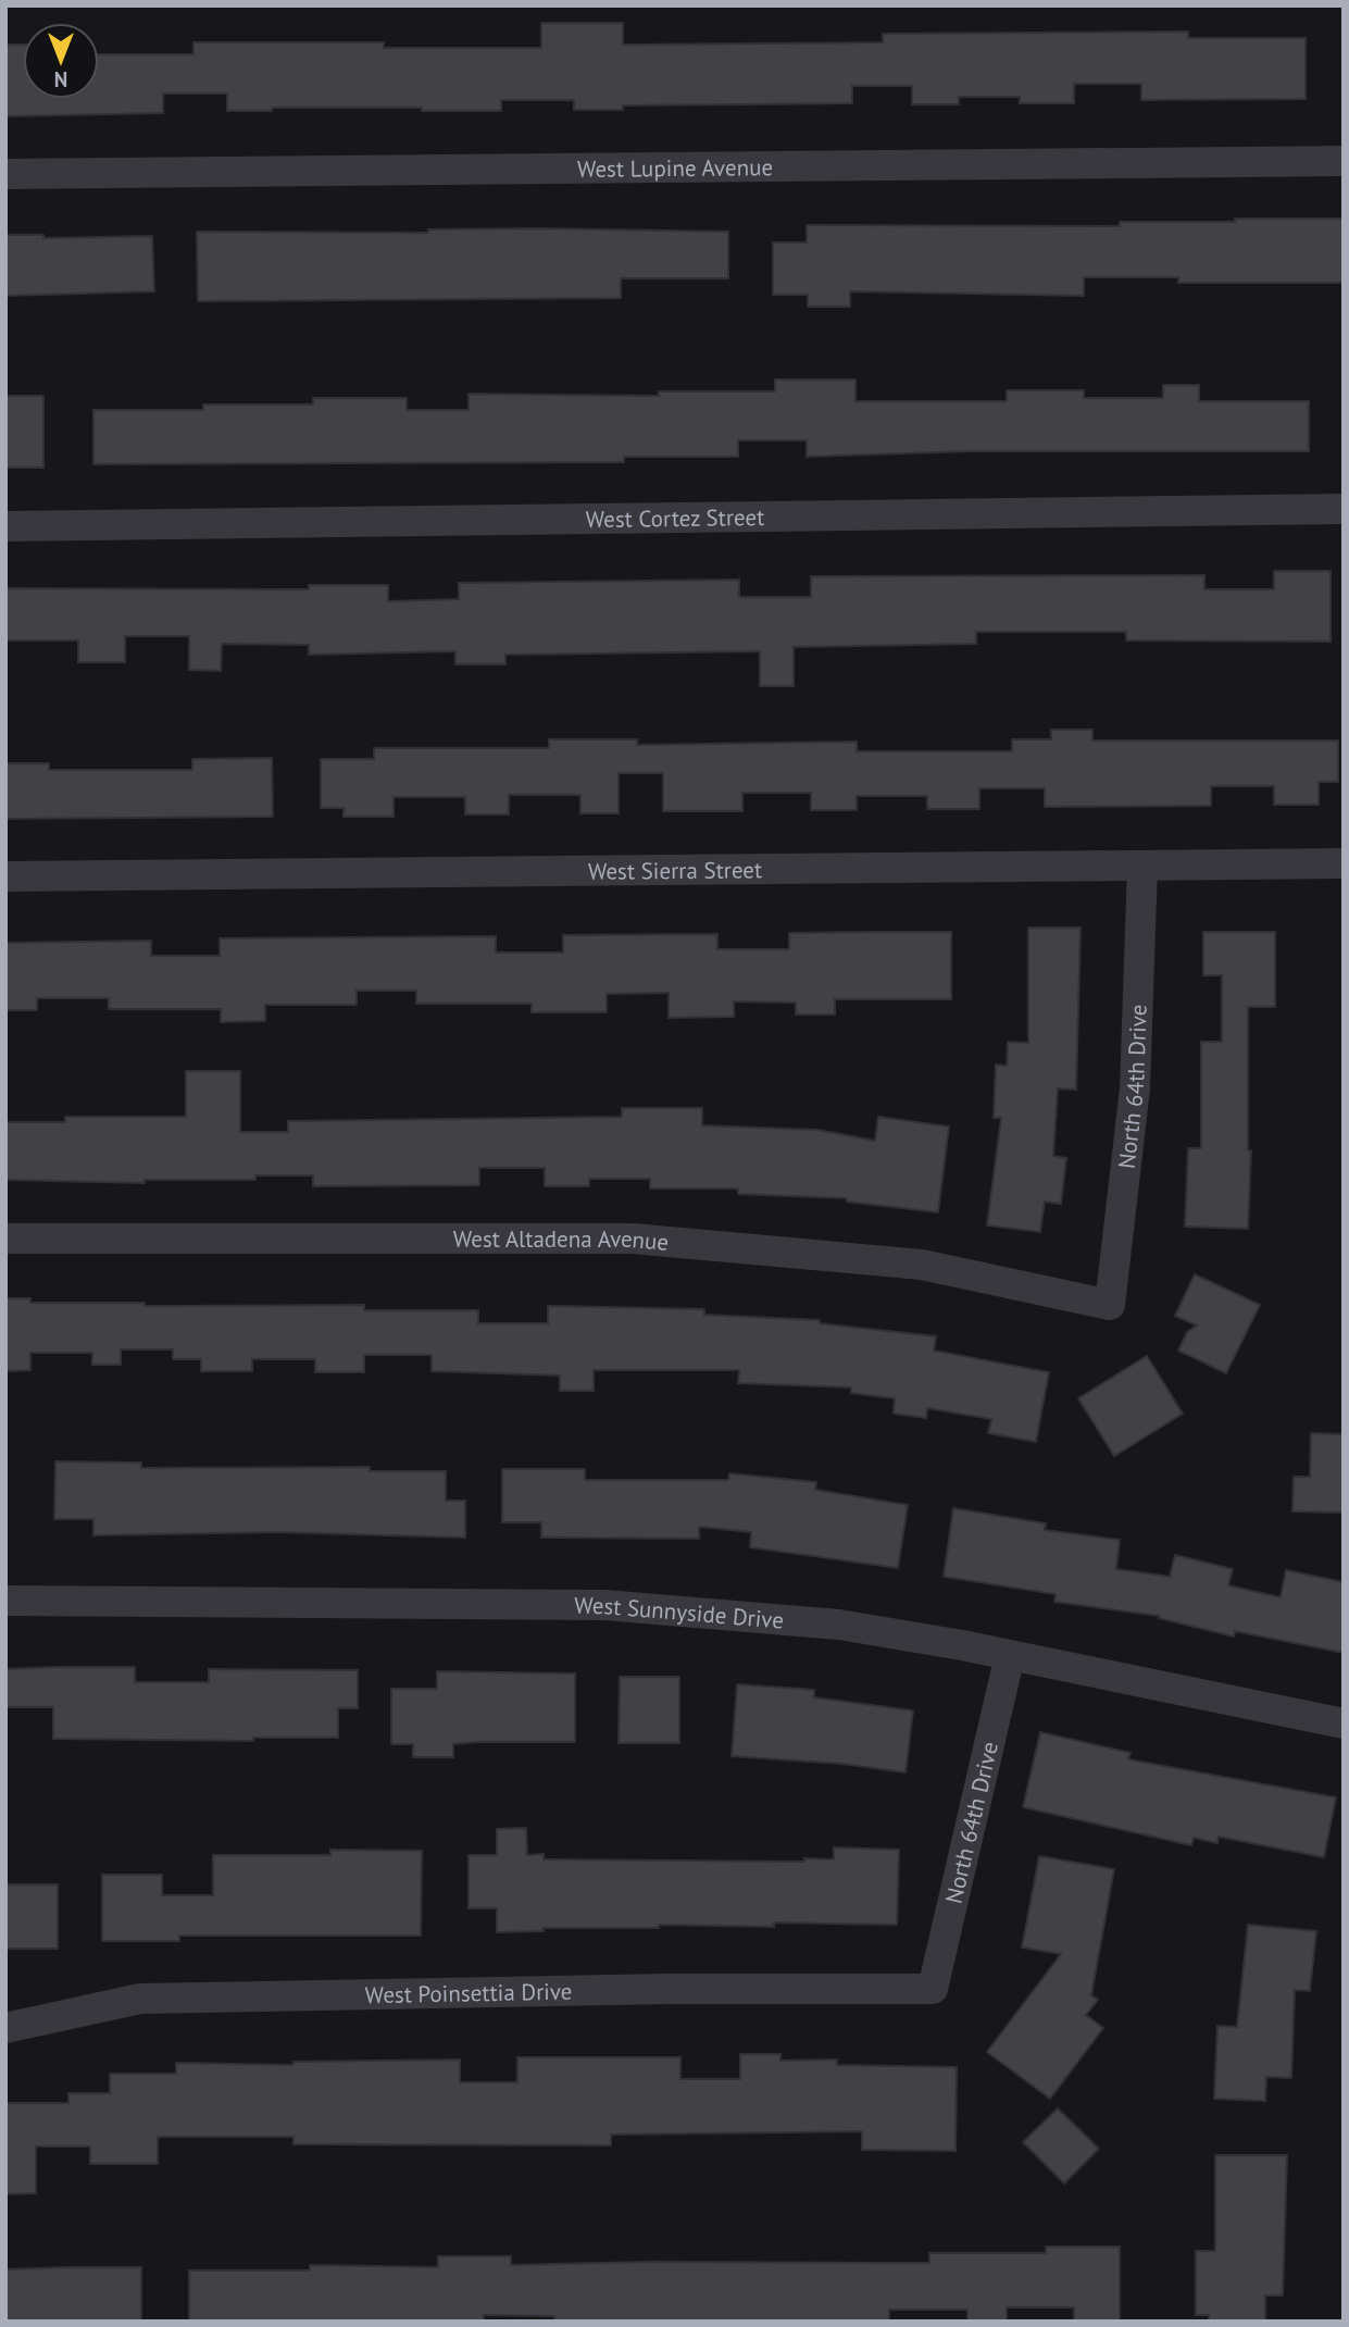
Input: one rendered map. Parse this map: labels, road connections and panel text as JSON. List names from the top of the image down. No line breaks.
{"streets":{"street":["West Lupine Avenue","West Cortez Street","West Sierra Street","North 64th Drive","West Altadena Avenue","West Sunnyside Drive","West Poinsettia Drive"]},"crossings":[["West Sierra Street","North 64th Drive"],["North 64th Drive","West Altadena Avenue"],["North 64th Drive","West Sunnyside Drive"],["North 64th Drive","West Poinsettia Drive"]],"north":"bottom"}
